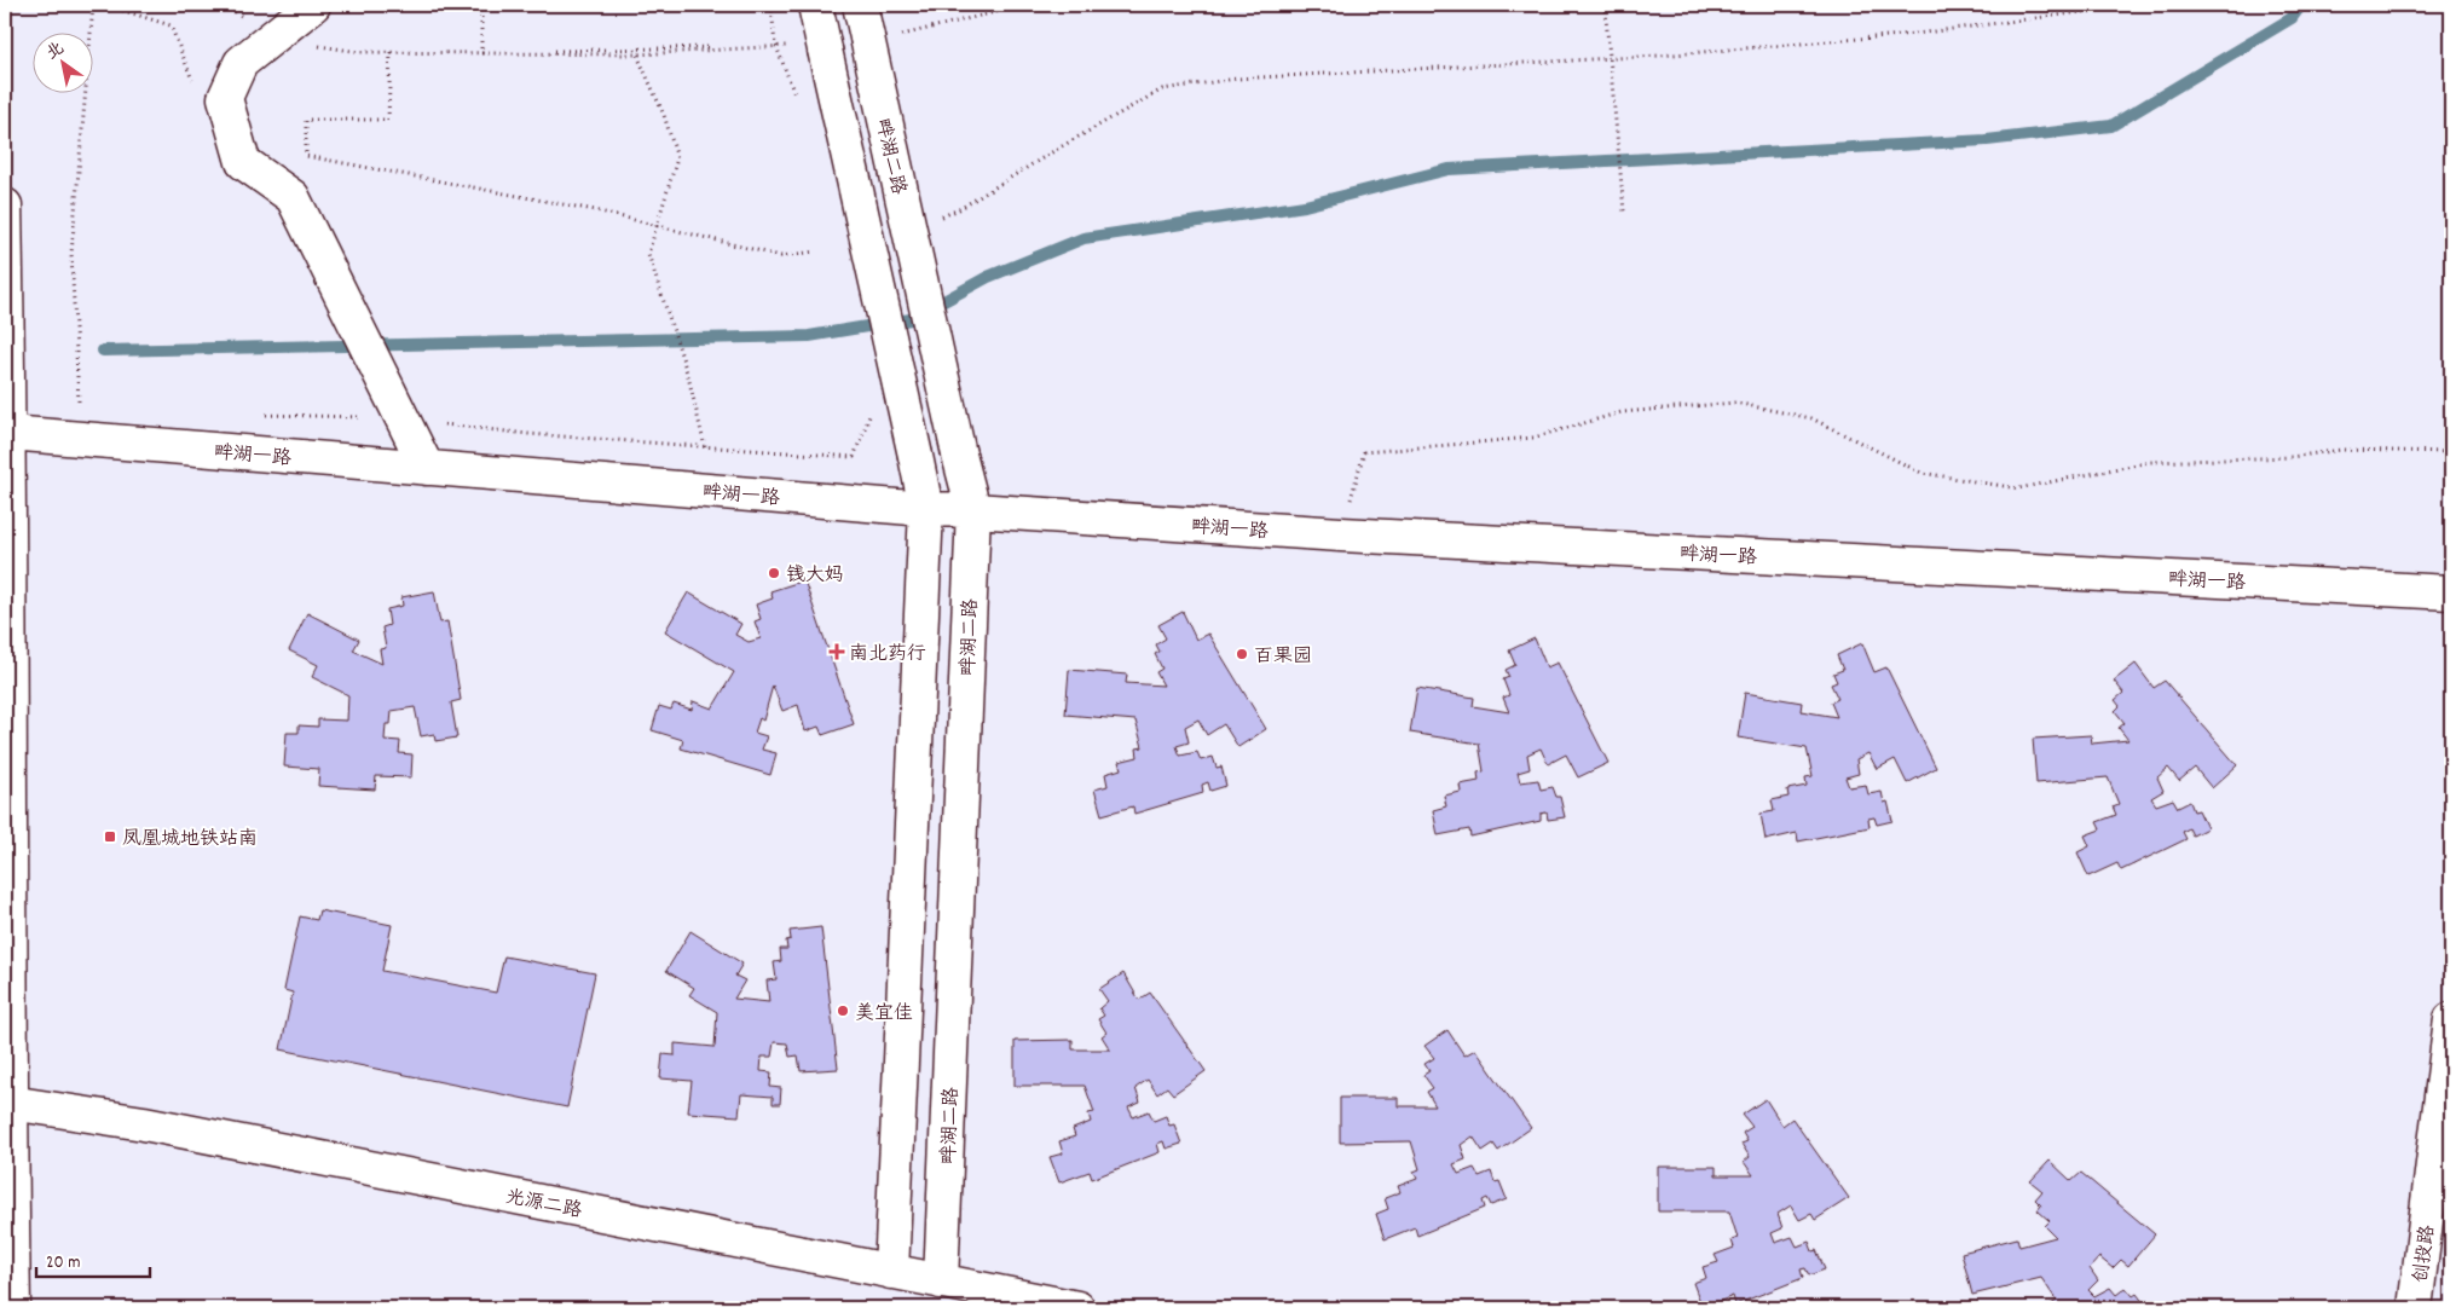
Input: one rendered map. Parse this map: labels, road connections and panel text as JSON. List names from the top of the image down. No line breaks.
{"streets":{"street":["畔湖二路","畔湖一路","光源二路","创投路"]},"crossings":[["畔湖二路","畔湖一路"],["畔湖二路","光源二路"]],"places":{"other":["钱大妈","百果园","美宜佳"],"health":["南北药行"],"transit":["凤凰城地铁站南"]},"scale_bar":"20 m","north":"top left"}
